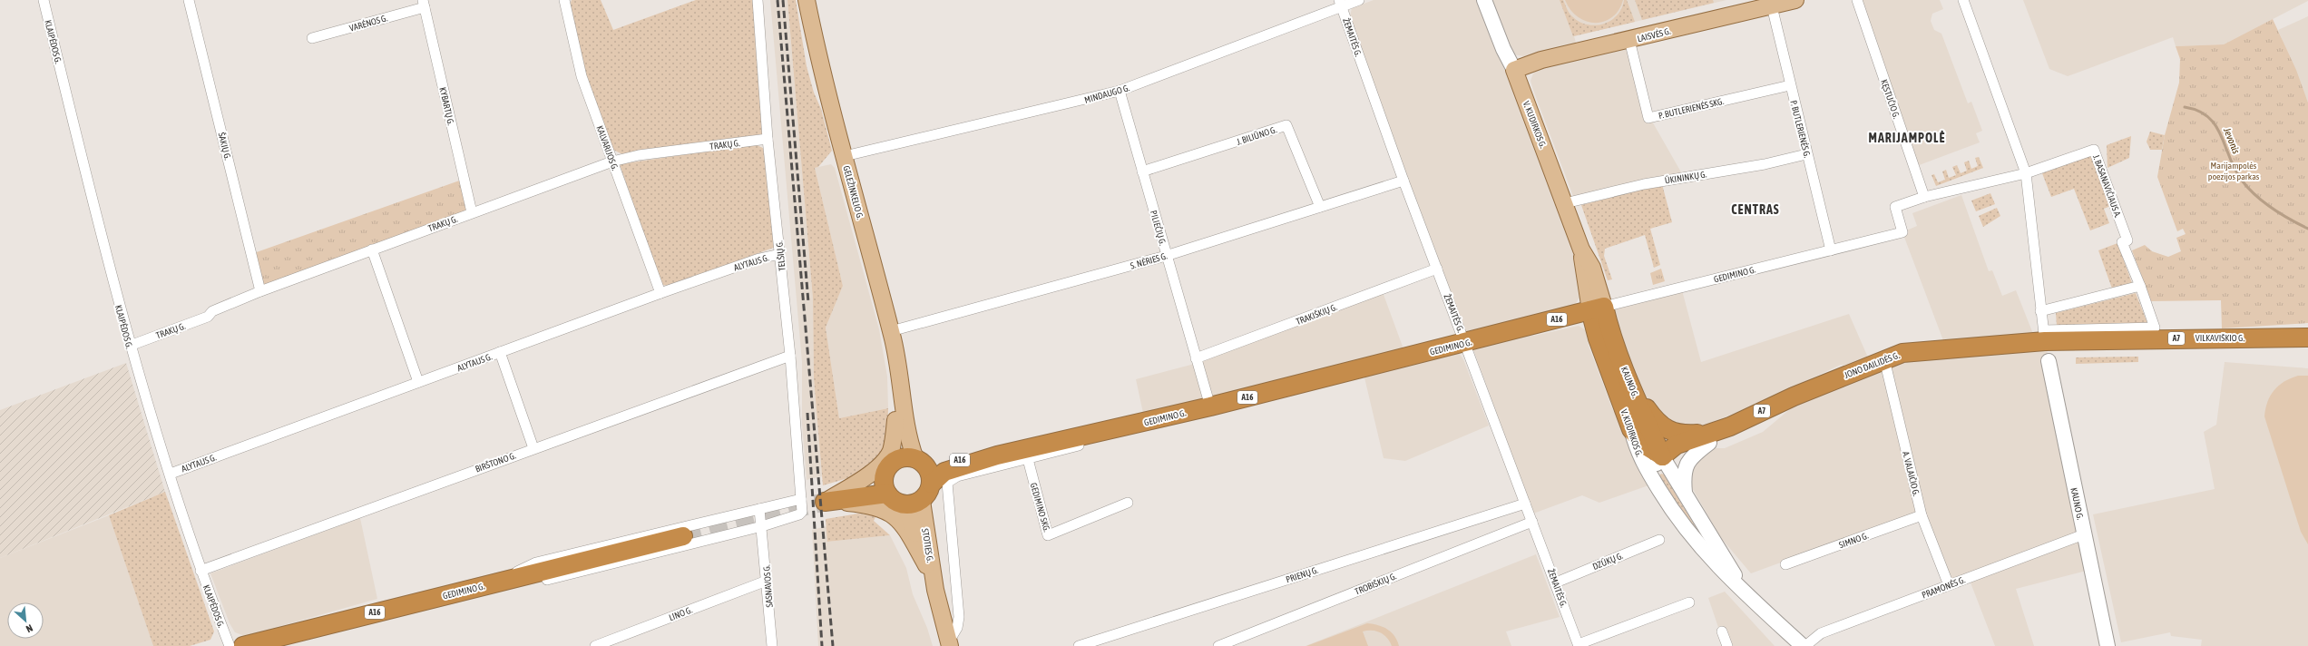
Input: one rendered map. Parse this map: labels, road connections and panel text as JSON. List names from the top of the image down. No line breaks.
{"streets":{"highway":["V. KUDIRKOS G.","GEDIMINO G.","A16","VILKAVIŠKIO G.","A7","JONO DAILIDĖS G.","KAUNO G."],"main road":["LAISVĖS G.","GELEŽINKELIO G.","STOTIES G."],"street":["VARĖNOS G.","ŽEMAITĖS G.","KLAIPĖDOS G.","MINDAUGO G.","KĘSTUČIO G.","KYBARTŲ G.","P. BUTLERIENĖS SKG.","P. BUTLERIENĖS G.","J. BILIŪNO G.","TRAKŲ G.","ŠAKIŲ G.","KALVARIJOS G.","ŪKININKŲ G.","J. BASANAVIČIAUS A.","PILIEČIŲ G.","TELŠIŲ G.","S. NĖRIES G.","ALYTAUS G.","TRAKIŠKIŲ G.","BIRŠTONO G.","A. VALAIČIO G.","GEDIMINO SKG.","SIMNO G.","DZŪKŲ G.","PRIENŲ G.","TROBIŠKIŲ G.","SASNAVOS G.","PRAMONĖS G.","LINO G."]},"crossings":[["VARĖNOS G.","KYBARTŲ G."],["LAISVĖS G.","P. BUTLERIENĖS SKG."],["LAISVĖS G.","V. KUDIRKOS G."],["LAISVĖS G.","P. BUTLERIENĖS G."],["ŽEMAITĖS G.","MINDAUGO G."],["ŽEMAITĖS G.","S. NĖRIES G."],["ŽEMAITĖS G.","GEDIMINO G."],["ŽEMAITĖS G.","TRAKIŠKIŲ G."],["ŽEMAITĖS G.","DZŪKŲ G."],["ŽEMAITĖS G.","PRIENŲ G."],["ŽEMAITĖS G.","TROBIŠKIŲ G."],["KLAIPĖDOS G.","TRAKŲ G."],["KLAIPĖDOS G.","ALYTAUS G."],["KLAIPĖDOS G.","BIRŠTONO G."],["MINDAUGO G.","GELEŽINKELIO G."],["MINDAUGO G.","PILIEČIŲ G."],["KĘSTUČIO G.","J. BASANAVIČIAUS A."],["KYBARTŲ G.","TRAKŲ G."],["P. BUTLERIENĖS SKG.","P. BUTLERIENĖS G."],["V. KUDIRKOS G.","ŪKININKŲ G."],["V. KUDIRKOS G.","GEDIMINO G."],["V. KUDIRKOS G.","KAUNO G."],["V. KUDIRKOS G.","PRAMONĖS G."],["P. BUTLERIENĖS G.","ŪKININKŲ G."],["P. BUTLERIENĖS G.","GEDIMINO G."],["J. BILIŪNO G.","PILIEČIŲ G."],["J. BILIŪNO G.","S. NĖRIES G."],["TRAKŲ G.","ŠAKIŲ G."],["TRAKŲ G.","KALVARIJOS G."],["TRAKŲ G.","TELŠIŲ G."],["KALVARIJOS G.","ALYTAUS G."],["J. BASANAVIČIAUS A.","GEDIMINO G."],["GELEŽINKELIO G.","S. NĖRIES G."],["GELEŽINKELIO G.","GEDIMINO G."],["GELEŽINKELIO G.","STOTIES G."],["PILIEČIŲ G.","S. NĖRIES G."],["PILIEČIŲ G.","GEDIMINO G."],["PILIEČIŲ G.","TRAKIŠKIŲ G."],["TELŠIŲ G.","ALYTAUS G."],["TELŠIŲ G.","BIRŠTONO G."],["TELŠIŲ G.","SASNAVOS G."],["GEDIMINO G.","KAUNO G."],["GEDIMINO G.","STOTIES G."],["VILKAVIŠKIO G.","JONO DAILIDĖS G."],["JONO DAILIDĖS G.","A. VALAIČIO G."],["KAUNO G.","PRAMONĖS G."],["A. VALAIČIO G.","SIMNO G."],["A. VALAIČIO G.","PRAMONĖS G."],["SASNAVOS G.","LINO G."]],"districts":["MARIJAMPOLĖ","CENTRAS"],"water":["Jevonis"],"parks":["Marijampolės poezijos parkas"],"north":"bottom right"}
